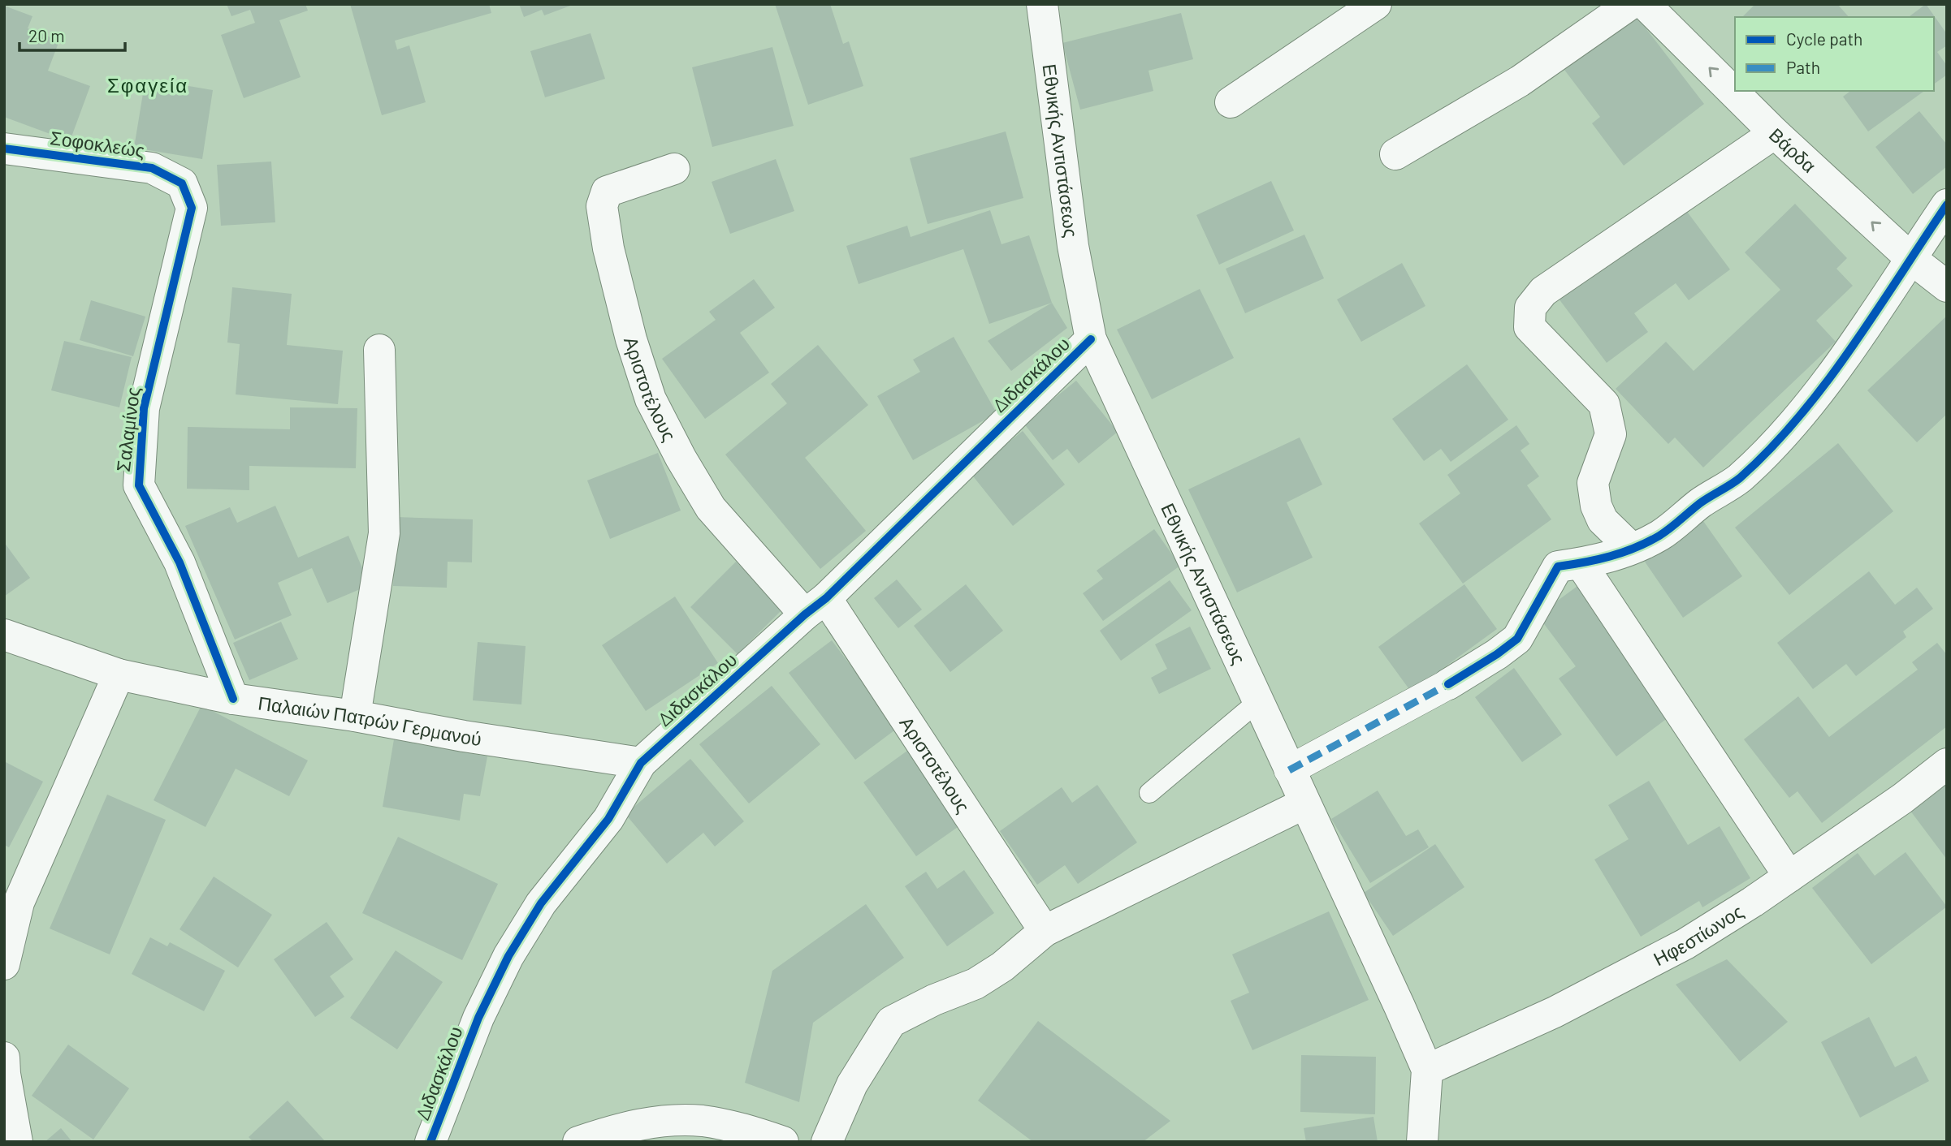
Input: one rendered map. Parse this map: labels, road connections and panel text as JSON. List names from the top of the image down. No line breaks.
{"streets":{"street":["Σοφοκλεώς","Βάρδα","Εθνικής Αντιστάσεως","Διδασκάλου","Αριστοτέλους","Σαλαμίνος","Παλαιών Πατρών Γερμανού","Ηφεστίωνος"]},"crossings":[["Σοφοκλεώς","Σαλαμίνος"],["Εθνικής Αντιστάσεως","Διδασκάλου"],["Εθνικής Αντιστάσεως","Ηφεστίωνος"],["Διδασκάλου","Αριστοτέλους"],["Διδασκάλου","Παλαιών Πατρών Γερμανού"],["Σαλαμίνος","Παλαιών Πατρών Γερμανού"]],"one_way":["Βάρδα"],"districts":["Σφαγεία"],"legend":["Cycle path","Path"],"scale_bar":"20 m"}
